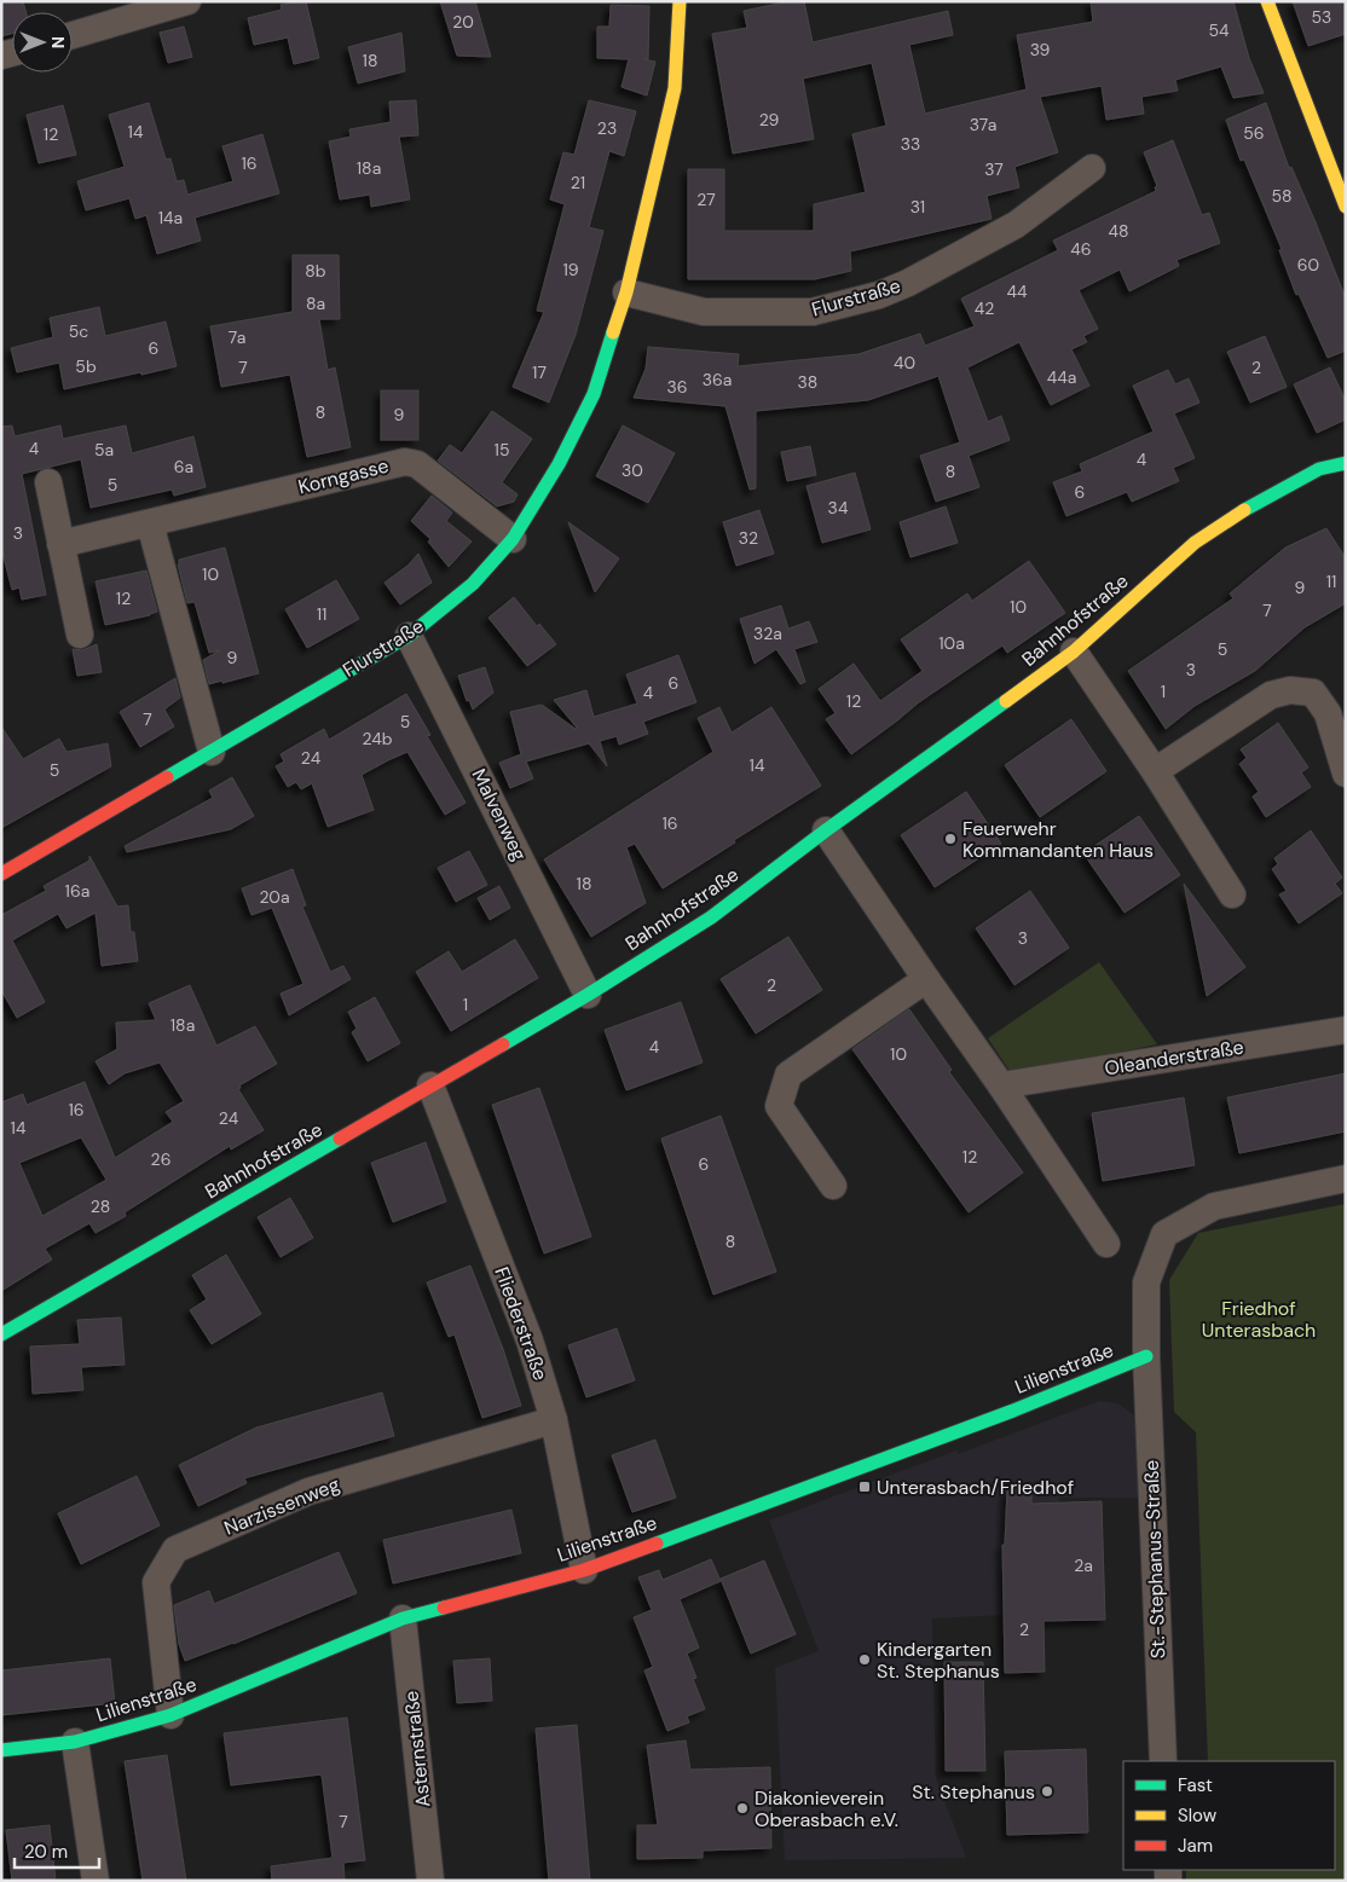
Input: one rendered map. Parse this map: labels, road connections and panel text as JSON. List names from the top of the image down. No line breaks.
{"streets":{"street":["Flurstraße","Korngasse","Bahnhofstraße","Malvenweg","Oleanderstraße","Fliederstraße","Lilienstraße","Narzissenweg","St.-Stephanus-Straße","Asternstraße"]},"crossings":[["Flurstraße","Korngasse"],["Flurstraße","Malvenweg"],["Bahnhofstraße","Malvenweg"],["Bahnhofstraße","Fliederstraße"],["Fliederstraße","Lilienstraße"],["Fliederstraße","Narzissenweg"],["Lilienstraße","Narzissenweg"],["Lilienstraße","St.-Stephanus-Straße"],["Lilienstraße","Asternstraße"]],"parks":["Friedhof Unterasbach"],"places":{"other":["Feuerwehr Kommandanten Haus","Kindergarten St. Stephanus","St. Stephanus","Diakonieverein Oberasbach e.V."],"transit":["Unterasbach/Friedhof"]},"house_numbers":["53","20","54","39","18","29","37a","23","14","56","12","33","16","18a","37","21","58","27","31","14a","48","46","60","19","8b","44","8a","42","5c","7a","6","40","5b","7","2","17","44a","36a","38","36","8","9","4","5a","15","4","6a","30","8","5","6","34","3","32","10","11","9","12","10","7","11","32a","10a","5","9","3","6","1","4","12","7","5","24b","24","14","5","16","18","16a","20a","3","2","1","18a","4","10","16","24","14","12","26","6","28","8","2a","2","7"],"legend":["Fast","Slow","Jam"],"scale_bar":"20 m","north":"right"}
